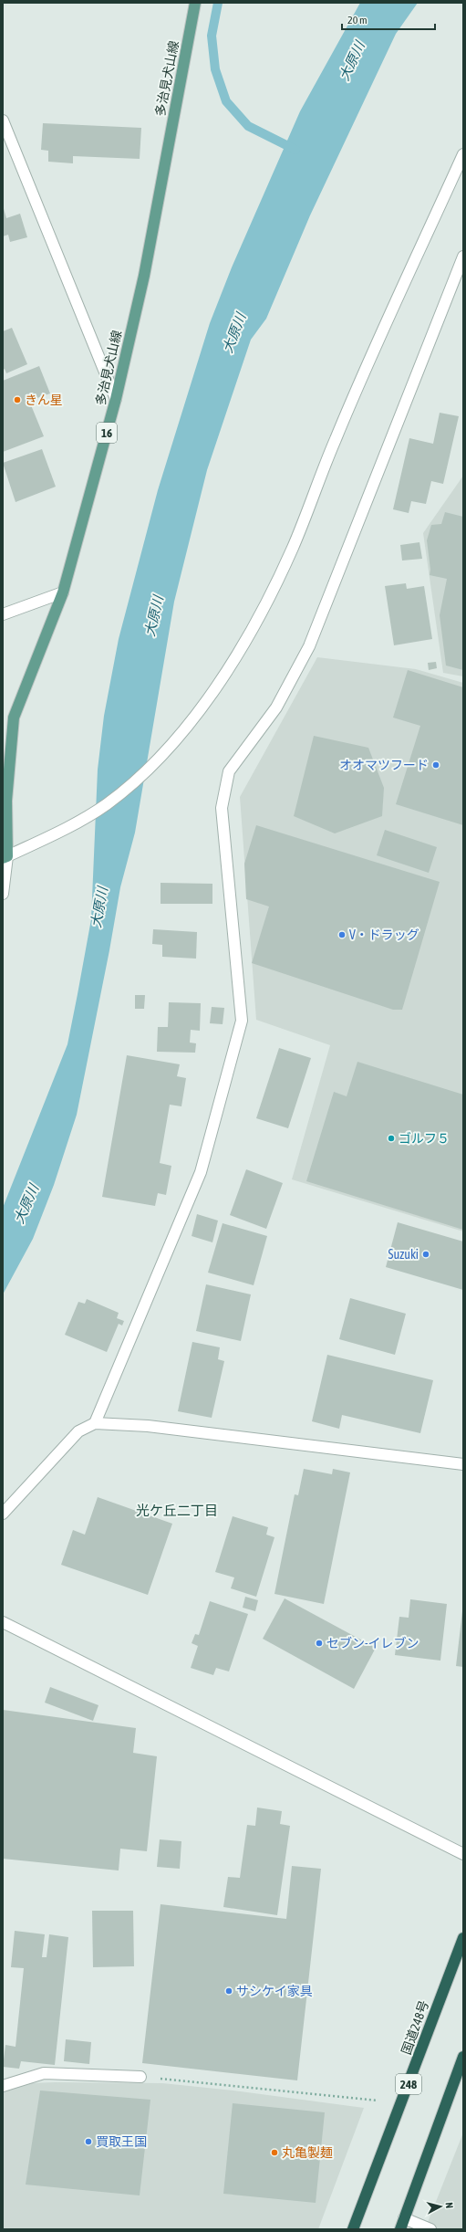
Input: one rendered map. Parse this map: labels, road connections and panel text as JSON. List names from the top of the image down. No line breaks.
{"streets":{"highway":["国道248号","248"],"main road":["多治見犬山線","16"]},"districts":["光ケ丘二丁目"],"water":["大原川"],"places":["きん星","オオマツフード","V・ドラッグ","ゴルフ５","Suzuki","セブン-イレブン","サシケイ家具","買取王国","丸亀製麺"],"scale_bar":"20 m","north":"right"}
